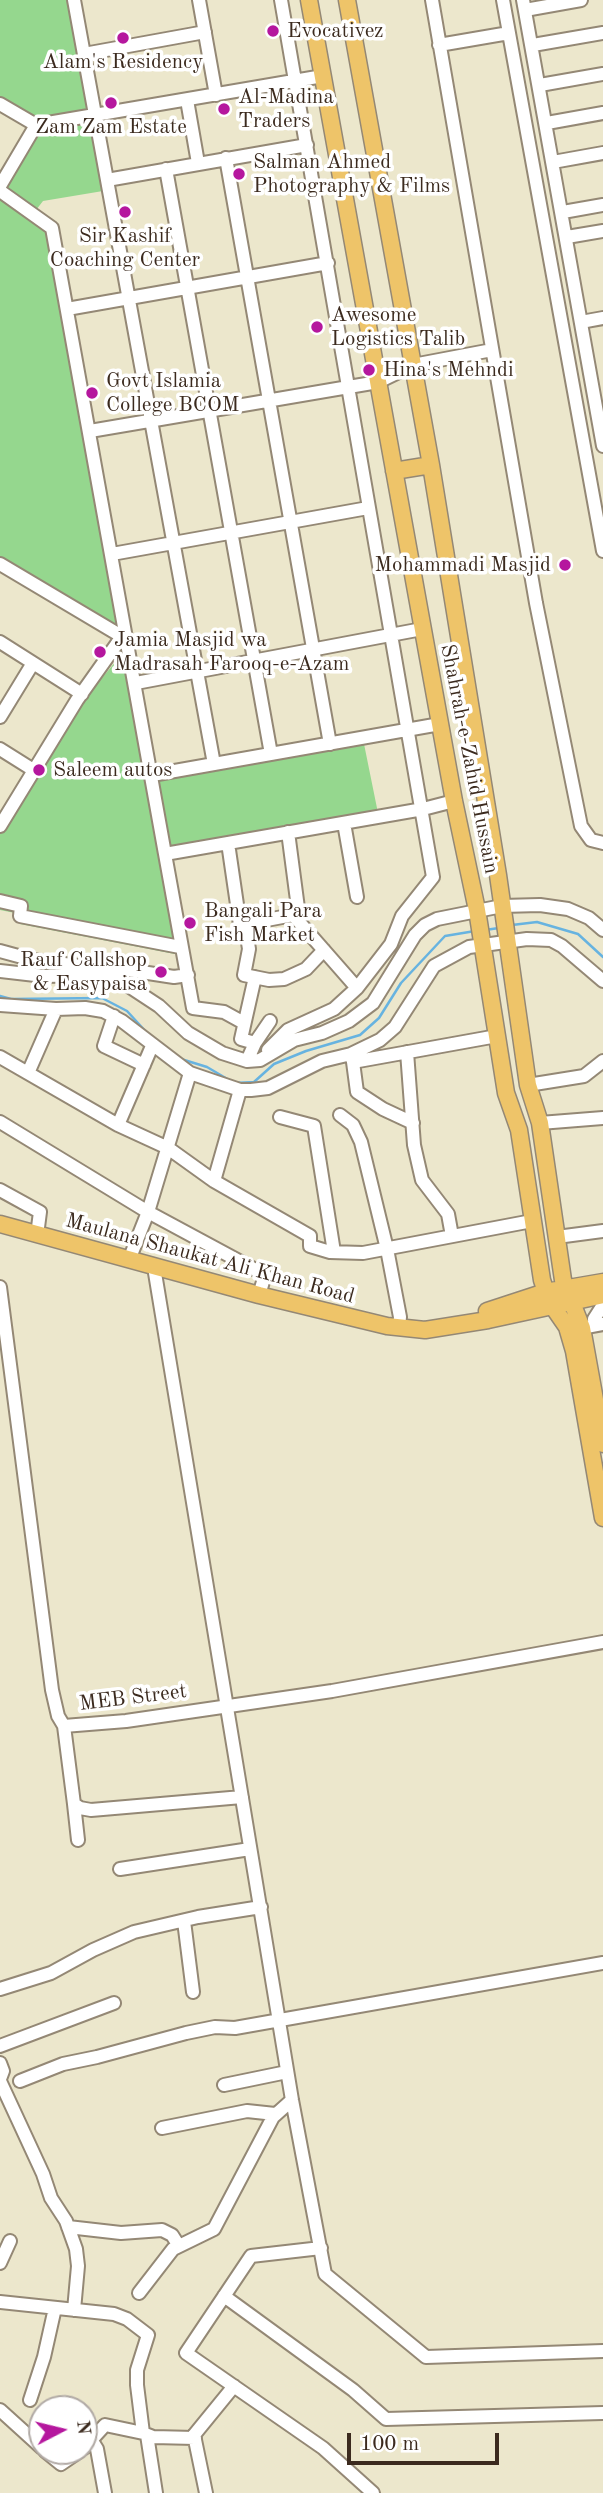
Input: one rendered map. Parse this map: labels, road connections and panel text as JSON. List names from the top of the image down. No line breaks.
{"streets":{"main road":["Shahrah-e-Zahid Hussain","Maulana Shaukat Ali Khan Road"],"street":["MEB Street"]},"crossings":[["Shahrah-e-Zahid Hussain","Maulana Shaukat Ali Khan Road"]],"places":["Evocativez","Alam's Residency","Zam Zam Estate","Al-Madina Traders","Salman Ahmed Photography & Films","Sir Kashif Coaching Center","Awesome Logistics Talib","Hina's Mehndi","Govt Islamia College BCOM","Mohammadi Masjid","Jamia Masjid wa Madrasah Farooq-e-Azam","Saleem autos","Bangali Para Fish Market","Rauf Callshop & Easypaisa"],"scale_bar":"100 m","north":"right"}
